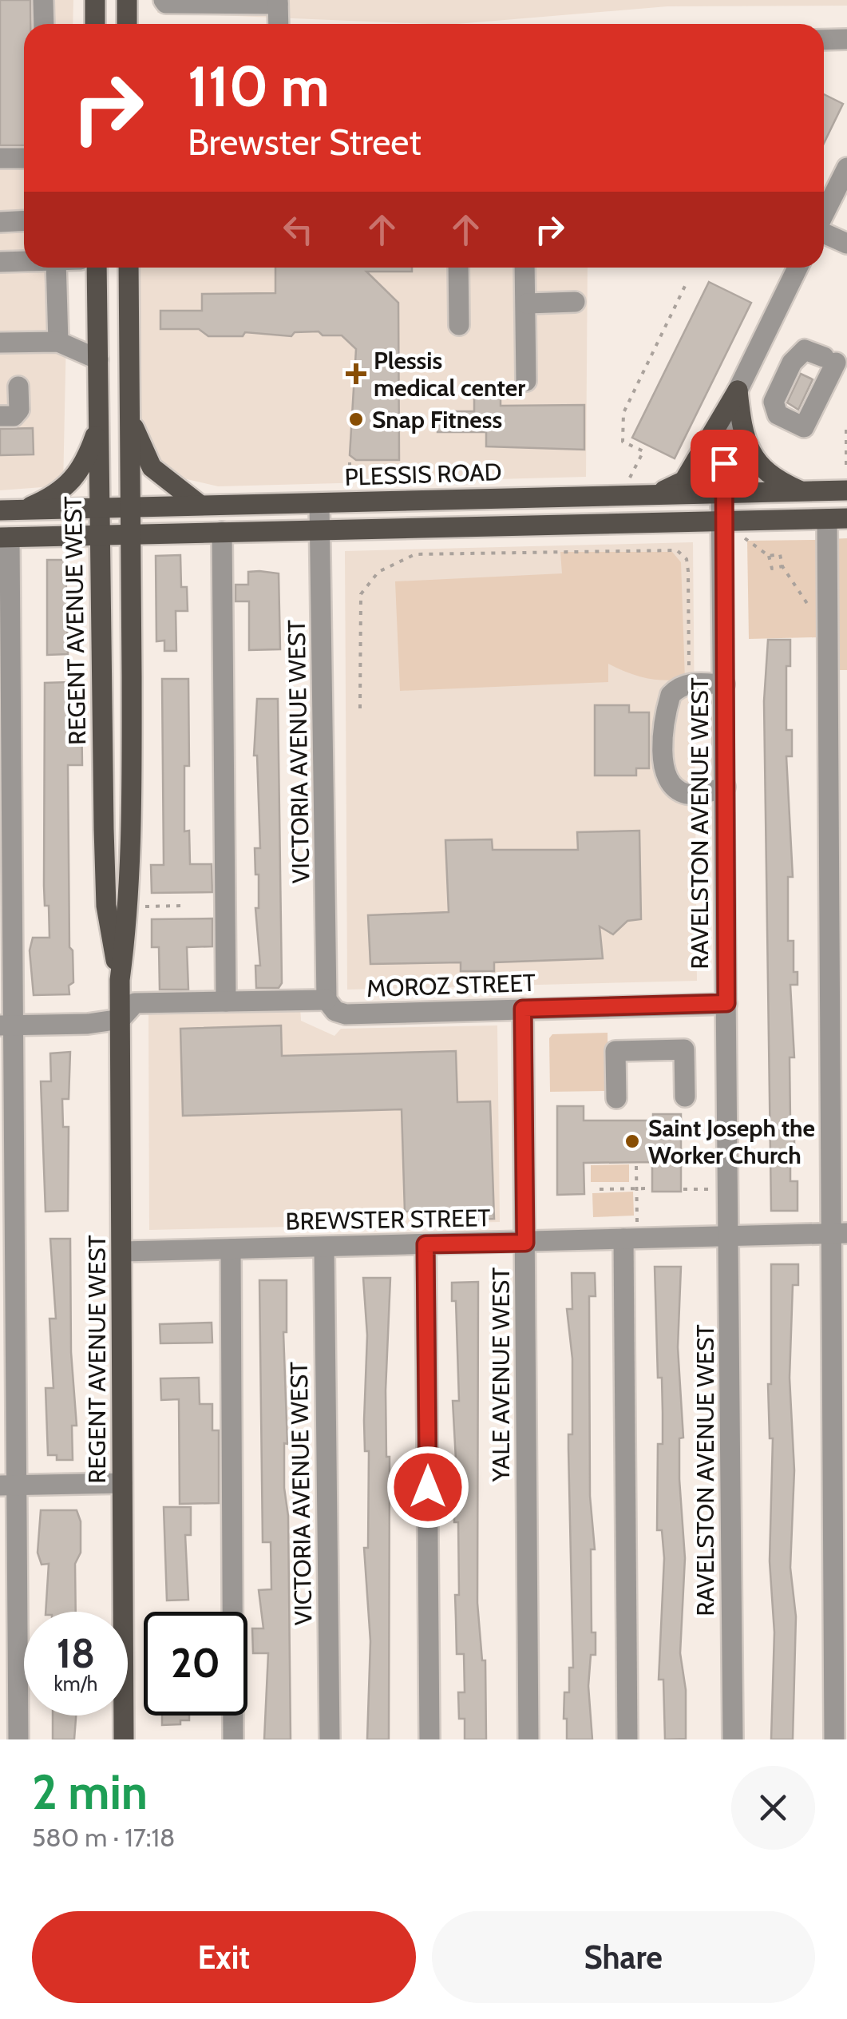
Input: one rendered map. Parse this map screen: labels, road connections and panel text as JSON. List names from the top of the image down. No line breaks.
{"streets":{"main road":["PLESSIS ROAD","REGENT AVENUE WEST"],"street":["VICTORIA AVENUE WEST","RAVELSTON AVENUE WEST","MOROZ STREET","BREWSTER STREET","YALE AVENUE WEST"]},"crossings":[["PLESSIS ROAD","REGENT AVENUE WEST"],["PLESSIS ROAD","VICTORIA AVENUE WEST"],["PLESSIS ROAD","RAVELSTON AVENUE WEST"],["REGENT AVENUE WEST","MOROZ STREET"],["REGENT AVENUE WEST","BREWSTER STREET"],["VICTORIA AVENUE WEST","MOROZ STREET"],["VICTORIA AVENUE WEST","BREWSTER STREET"],["RAVELSTON AVENUE WEST","MOROZ STREET"],["RAVELSTON AVENUE WEST","BREWSTER STREET"],["MOROZ STREET","YALE AVENUE WEST"],["BREWSTER STREET","YALE AVENUE WEST"]],"places":{"health":["Plessis medical center"],"other":["Snap Fitness","Saint Joseph the Worker Church"]},"page":{"turn":["110 m","Brewster Street"],"speed":"18 km/h","limit":"20","heading":["2 min","580 m · 17:18"],"buttons":["Exit","Share"]}}
